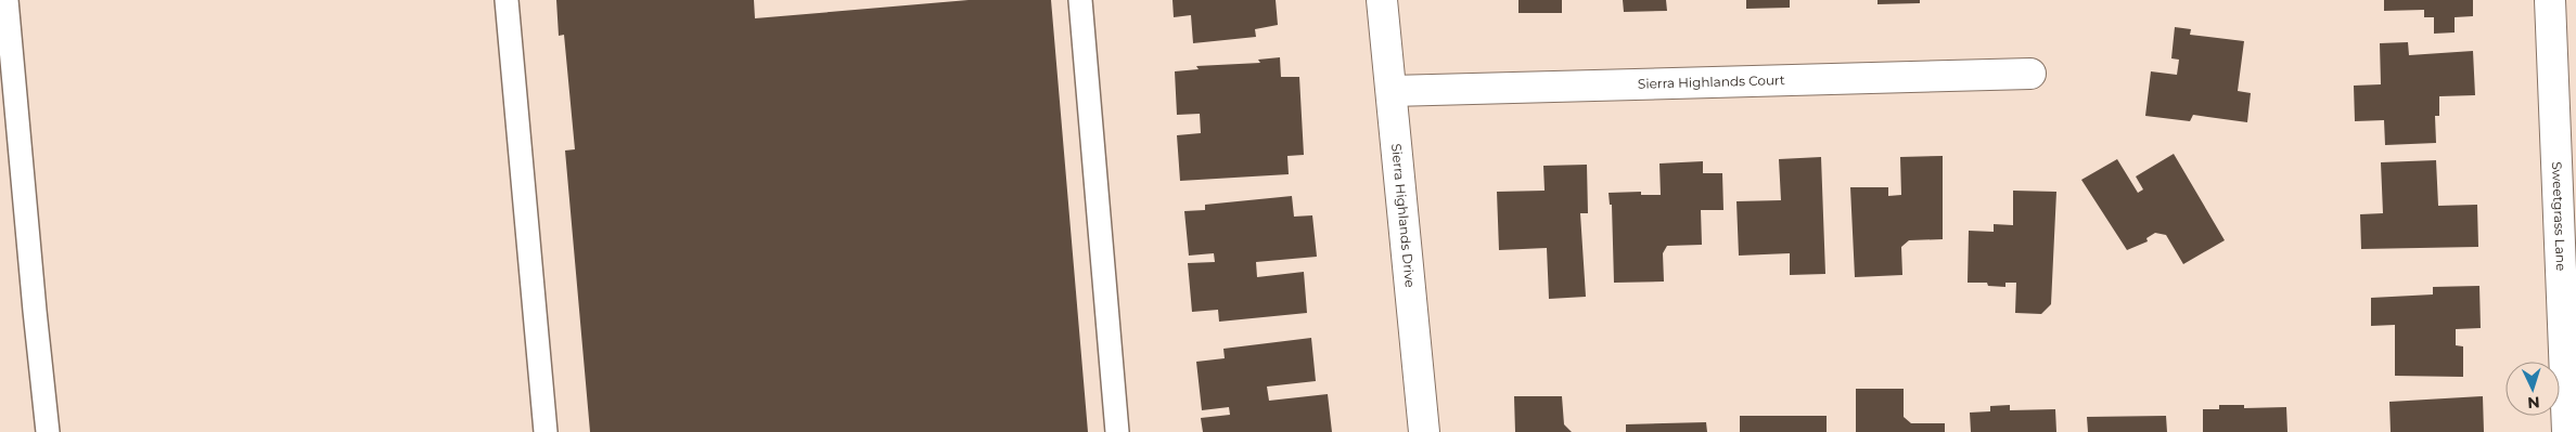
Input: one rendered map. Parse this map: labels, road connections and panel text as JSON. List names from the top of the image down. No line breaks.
{"streets":{"street":["Sierra Highlands Court","Sierra Highlands Drive","Sweetgrass Lane"]},"crossings":[["Sierra Highlands Court","Sierra Highlands Drive"]],"north":"bottom"}
